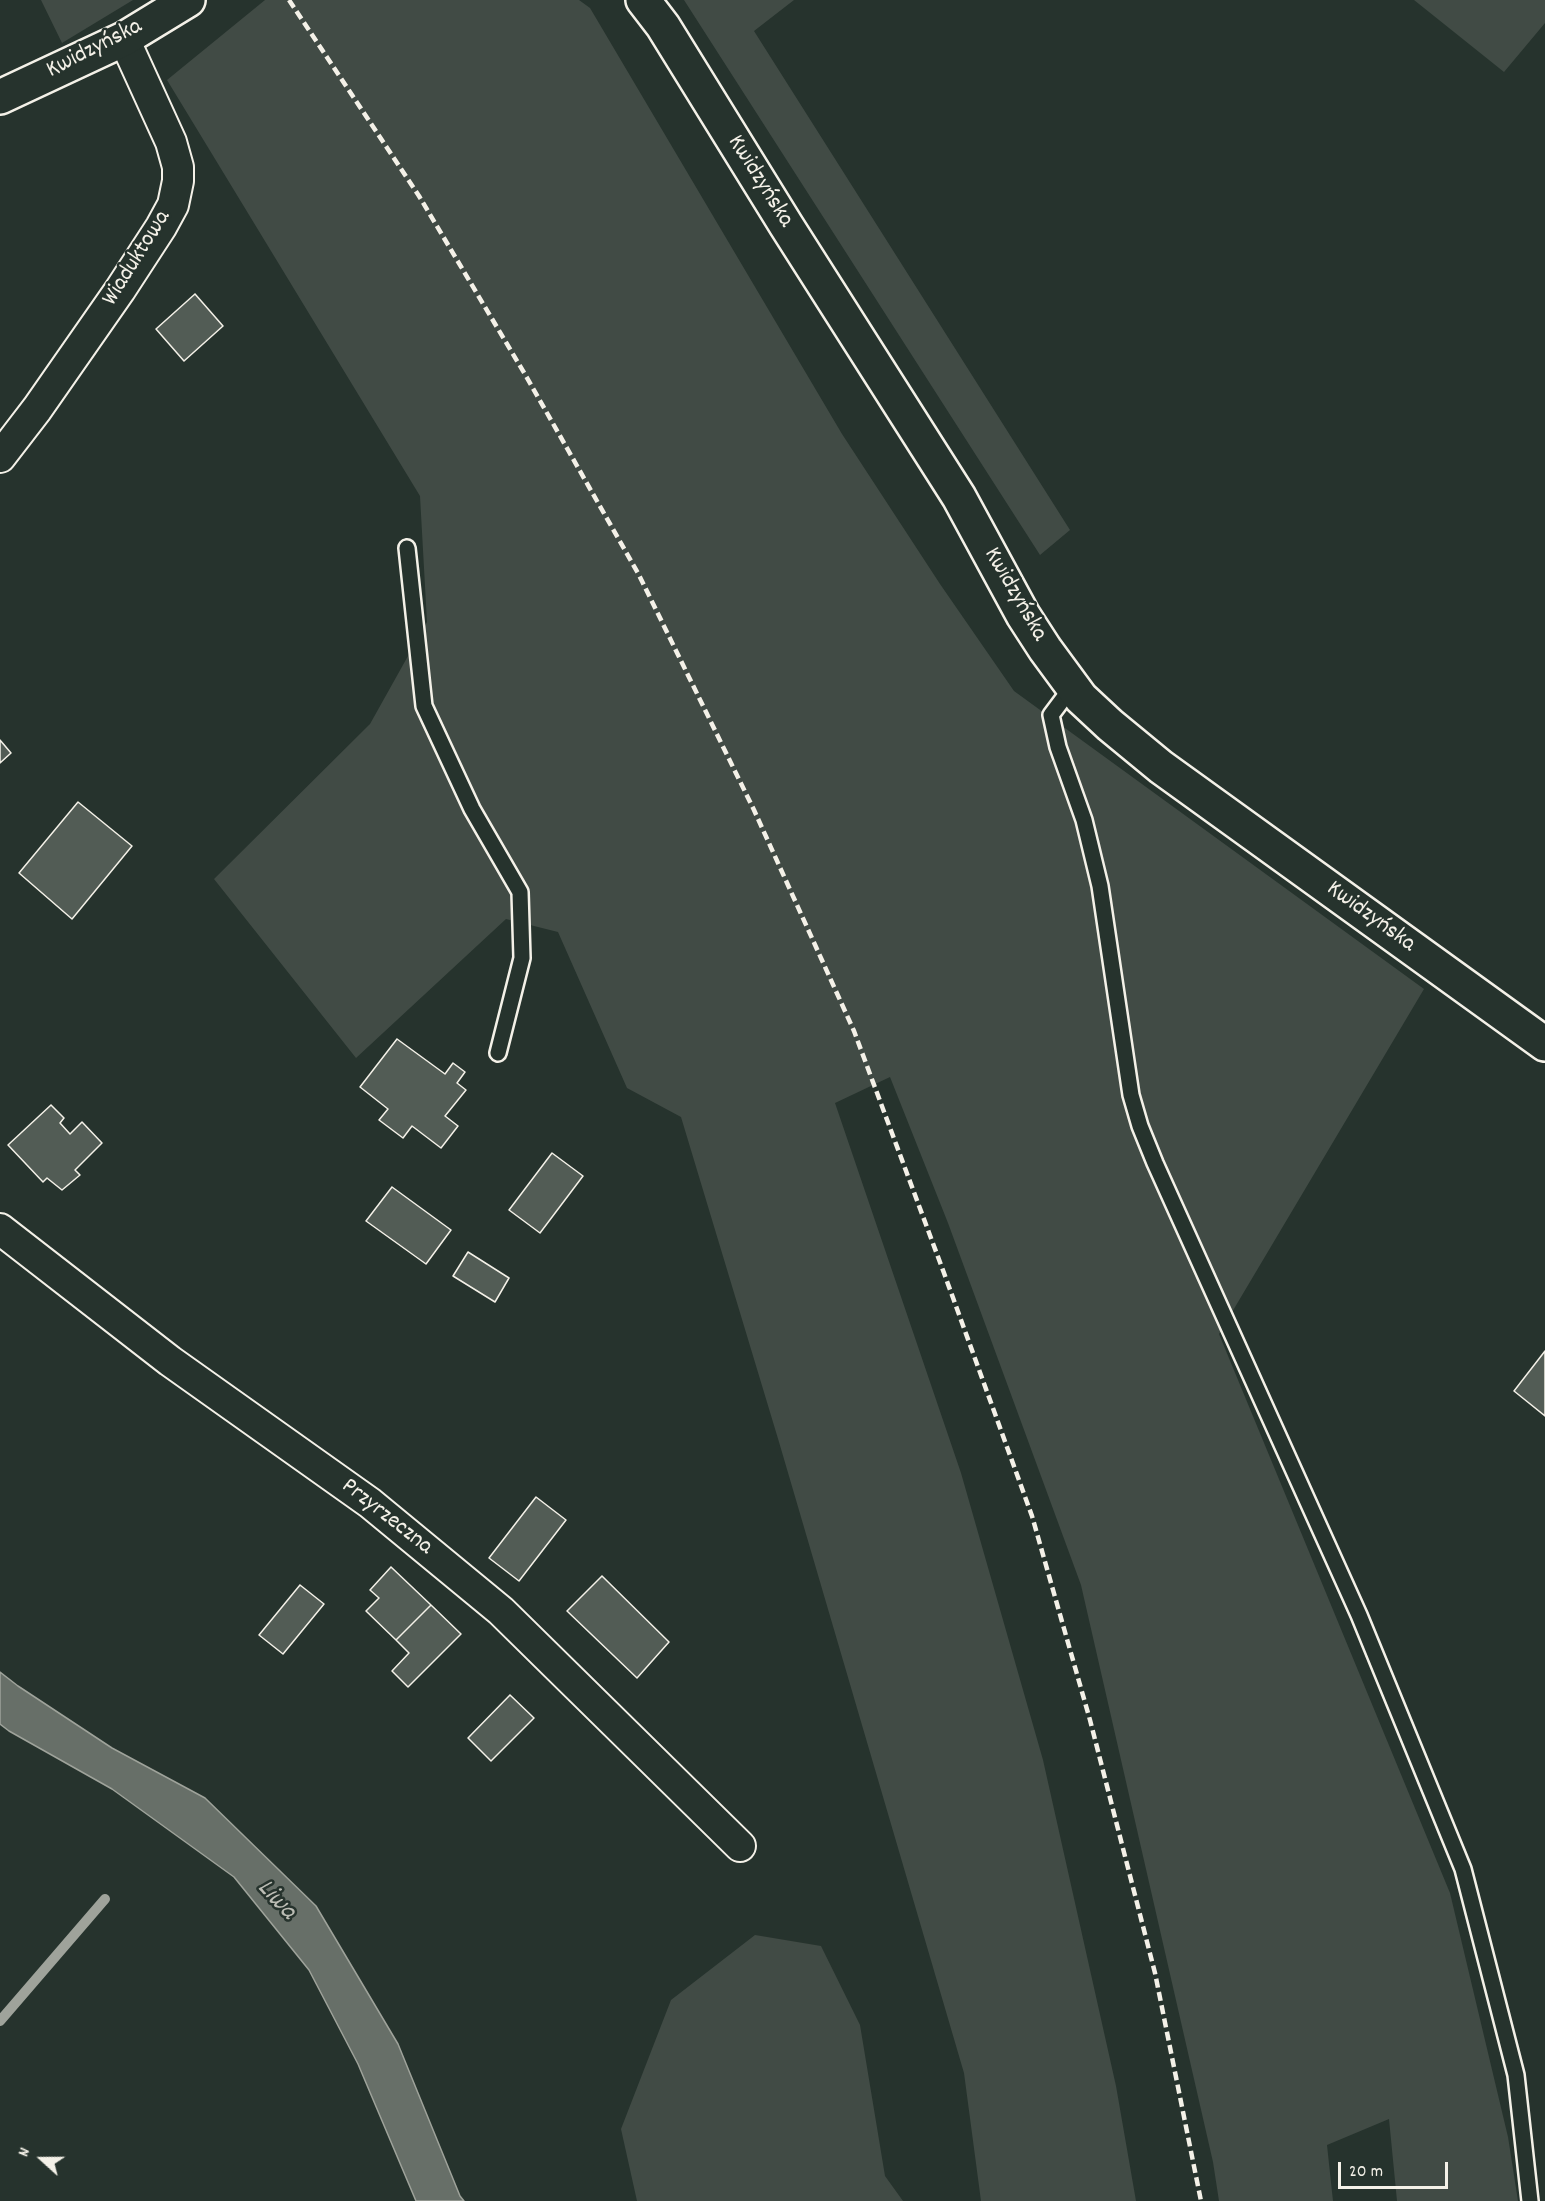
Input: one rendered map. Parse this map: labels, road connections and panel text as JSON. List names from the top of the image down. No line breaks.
{"streets":{"street":["Kwidzyńska","Wiaduktowa","Przyrzeczna"]},"crossings":[["Kwidzyńska","Wiaduktowa"]],"water":["Liwa"],"scale_bar":"20 m","north":"left"}
